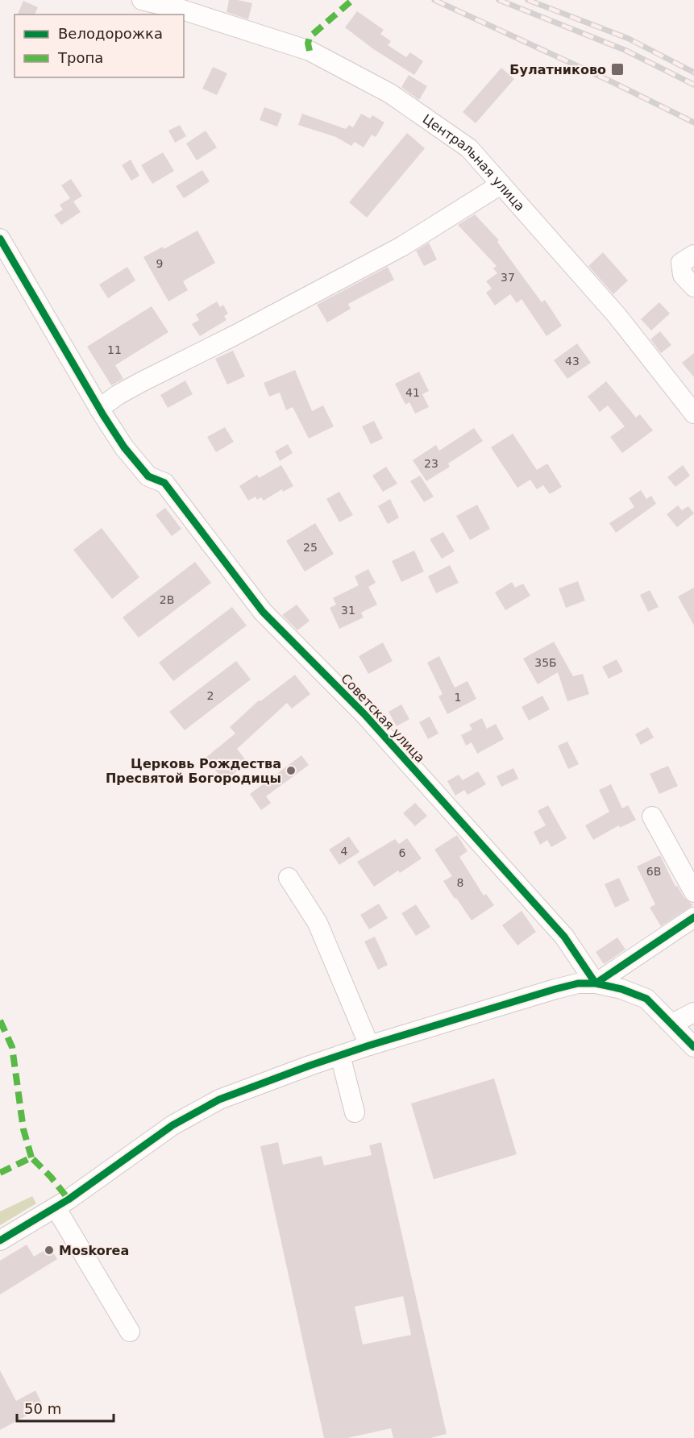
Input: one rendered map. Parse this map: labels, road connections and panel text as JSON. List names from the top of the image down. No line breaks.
{"streets":{"street":["Центральная улица","Советская улица"]},"places":{"transit":["Булатниково"],"other":["Церковь Рождества Пресвятой Богородицы","Moskorea"]},"house_numbers":["9","37","11","43","41","23","25","2В","31","35Б","2","1","4","6","6В","8"],"legend":["Велодорожка","Тропа"],"scale_bar":"50 m"}
